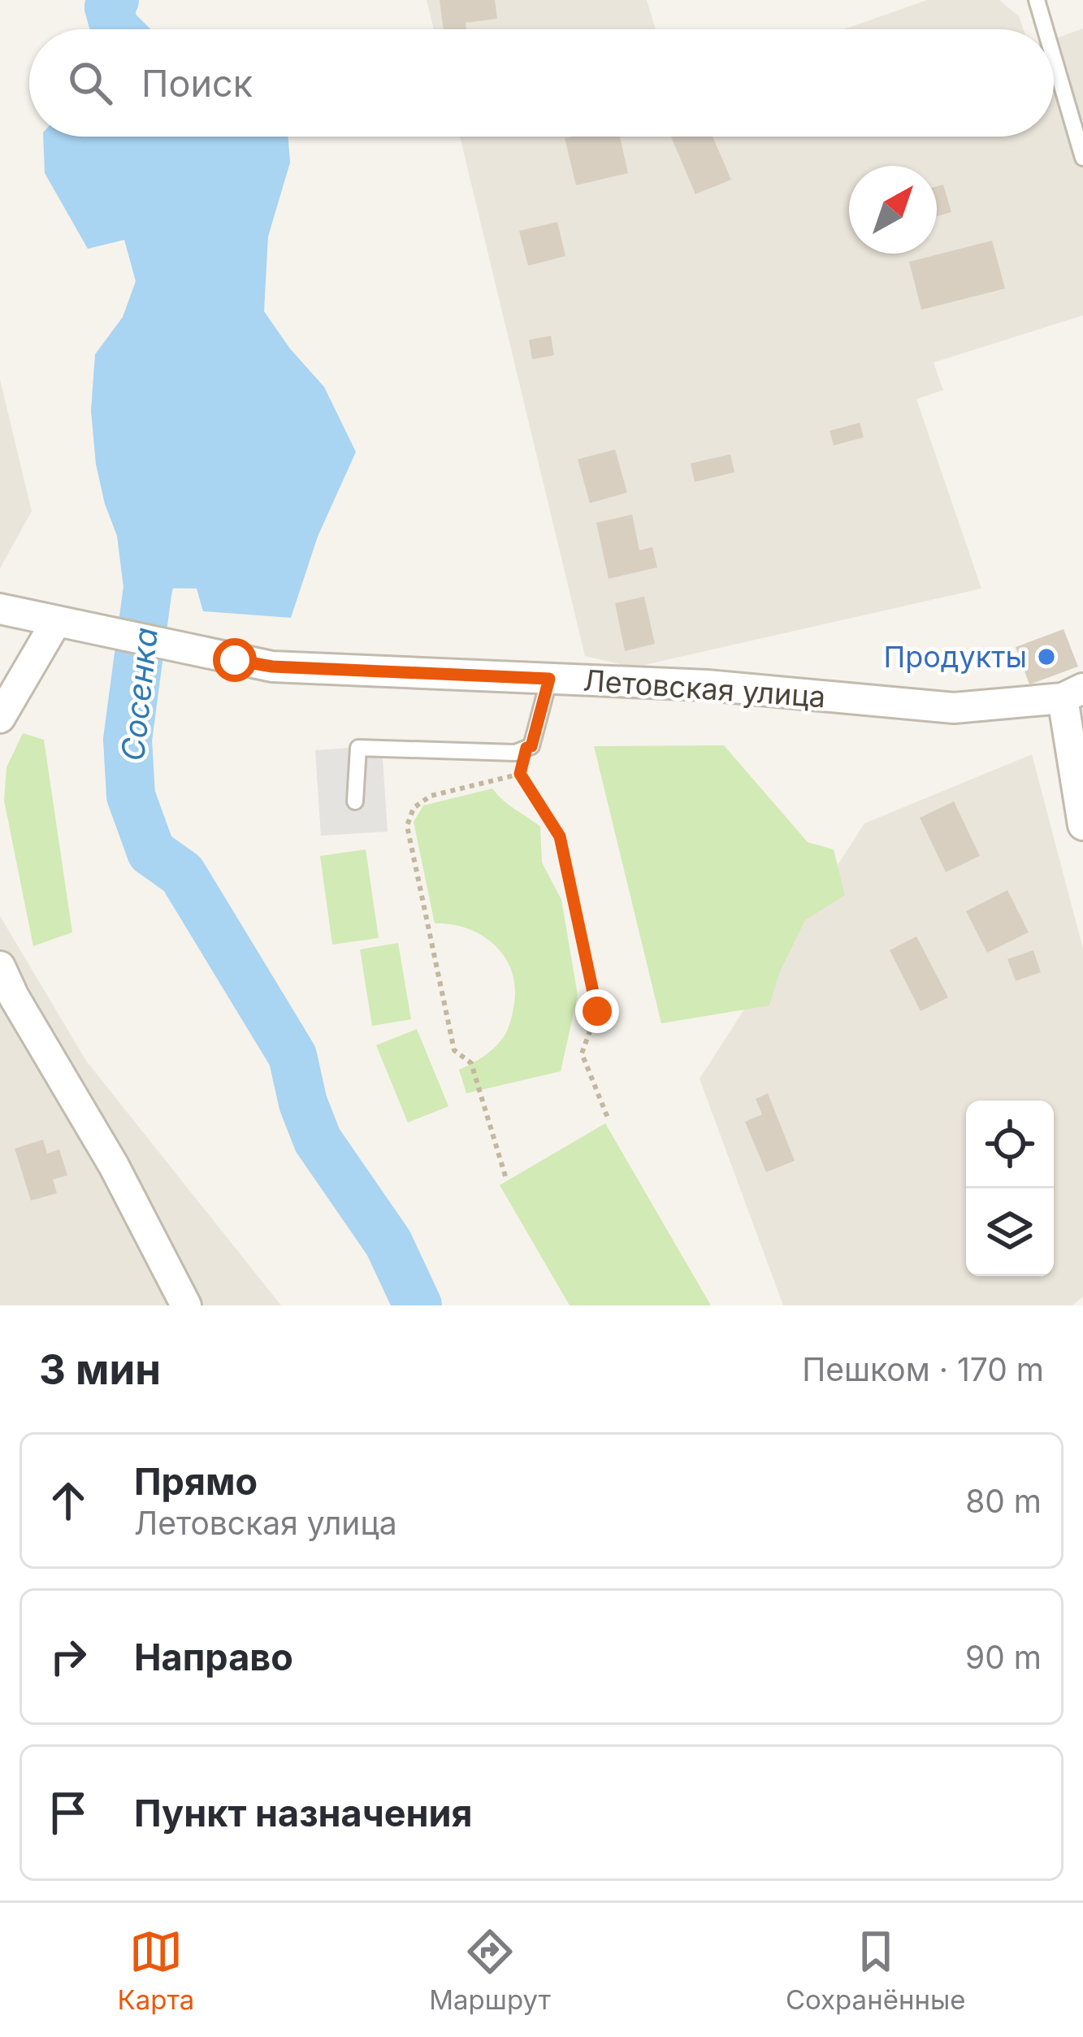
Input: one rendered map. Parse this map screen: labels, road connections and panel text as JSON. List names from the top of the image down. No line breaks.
{"streets":{"street":["Летовская улица"]},"water":["Сосенка"],"places":["Продукты"],"north":"top right","page":{"search":"Поиск","heading":["3 мин","Пешком · 170 m"],"list":[["Прямо","Летовская улица","80 m"],["Направо","90 m"],"Пункт назначения"],"nav":["Карта","Маршрут","Сохранённые"]}}
